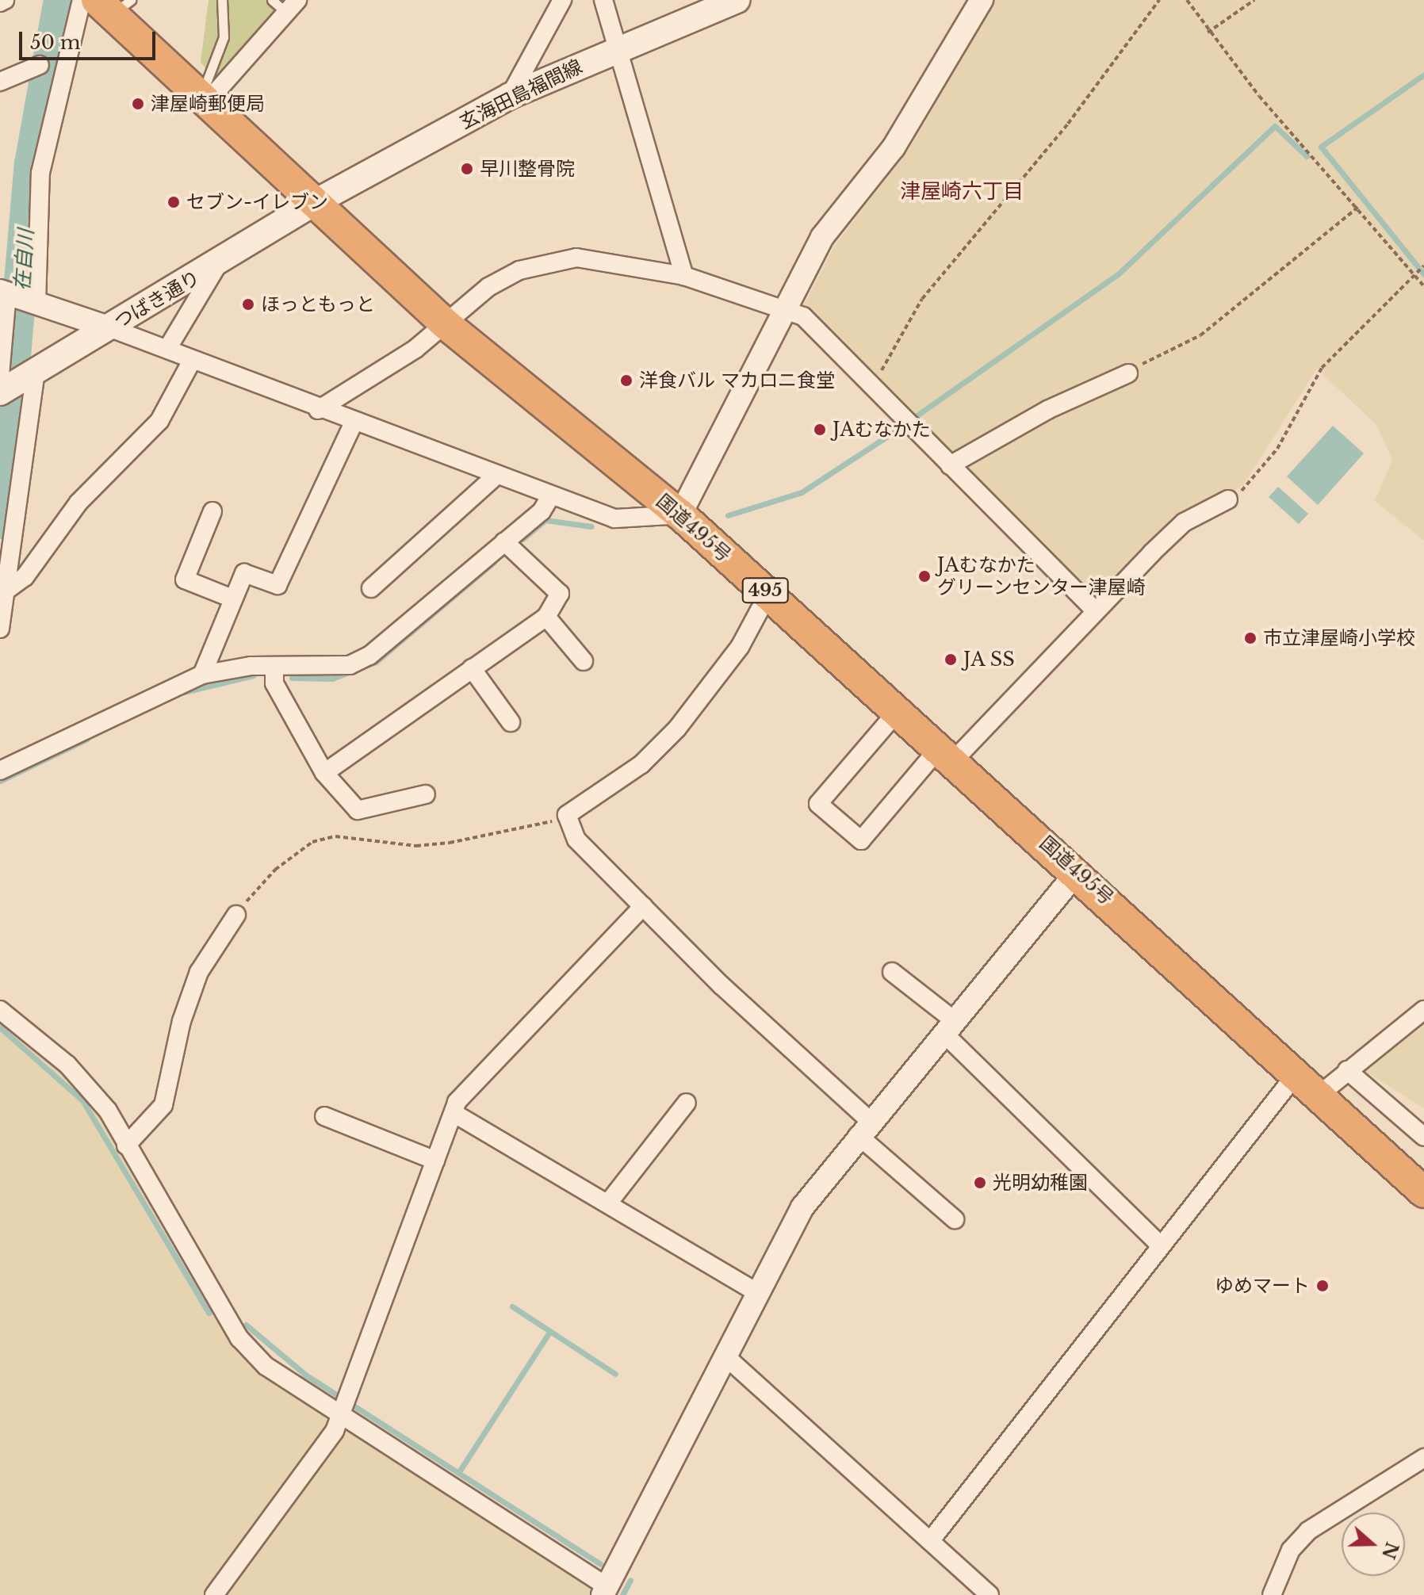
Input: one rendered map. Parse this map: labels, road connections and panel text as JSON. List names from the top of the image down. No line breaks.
{"streets":{"highway":["国道495号","495"],"main road":["玄海田島福間線","つばき通り"]},"crossings":[["玄海田島福間線","つばき通り"],["玄海田島福間線","国道495号"],["つばき通り","国道495号"]],"districts":["津屋崎六丁目"],"water":["在自川"],"places":["津屋崎郵便局","早川整骨院","セブン-イレブン","ほっともっと","洋食バル マカロニ食堂","JAむなかた","JAむなかた グリーンセンター津屋崎","市立津屋崎小学校","JA SS","光明幼稚園","ゆめマート"],"scale_bar":"50 m","north":"right"}
